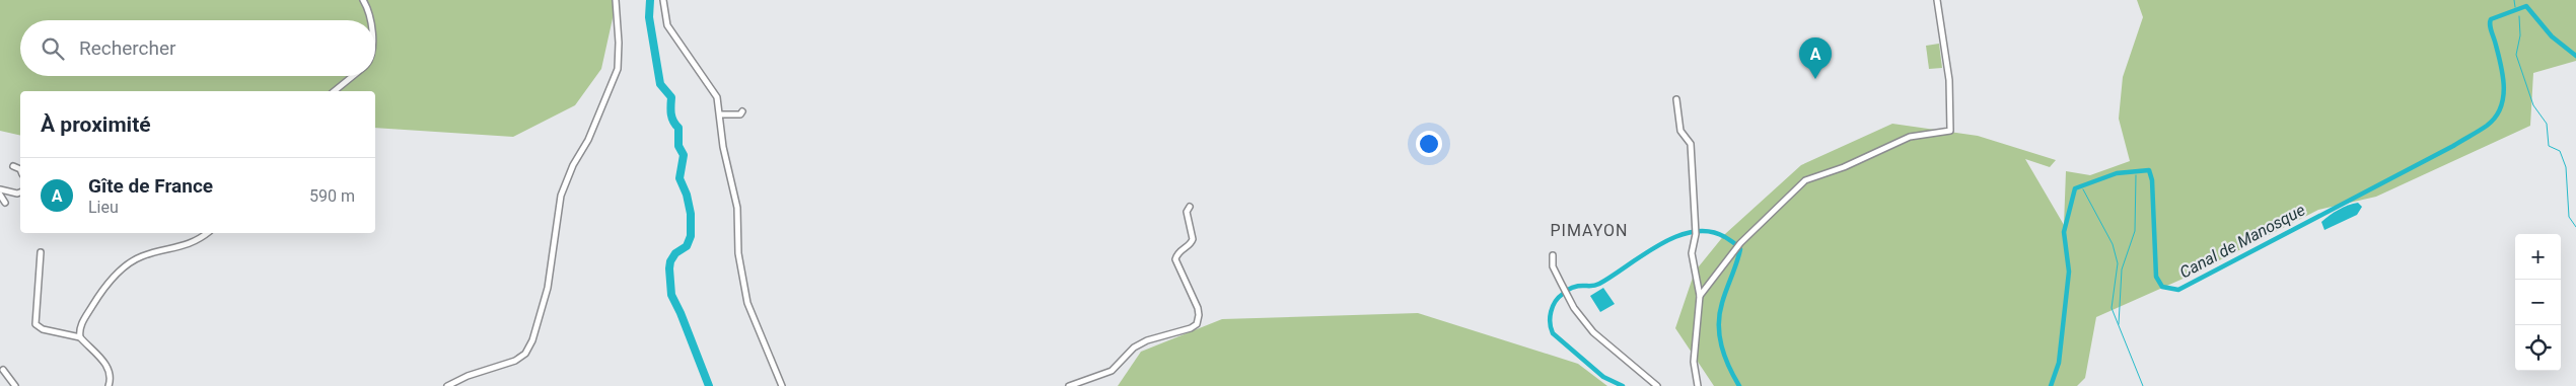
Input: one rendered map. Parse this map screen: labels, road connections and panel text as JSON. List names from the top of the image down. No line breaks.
{"districts":["PIMAYON"],"water":["Canal de Manosque"],"page":{"search":"Rechercher","pins":"A","heading":"À proximité","list":[{"mark":"A","name":"Gîte de France","note":"Lieu","value":"590 m"}],"map_buttons":["+","−"]}}
